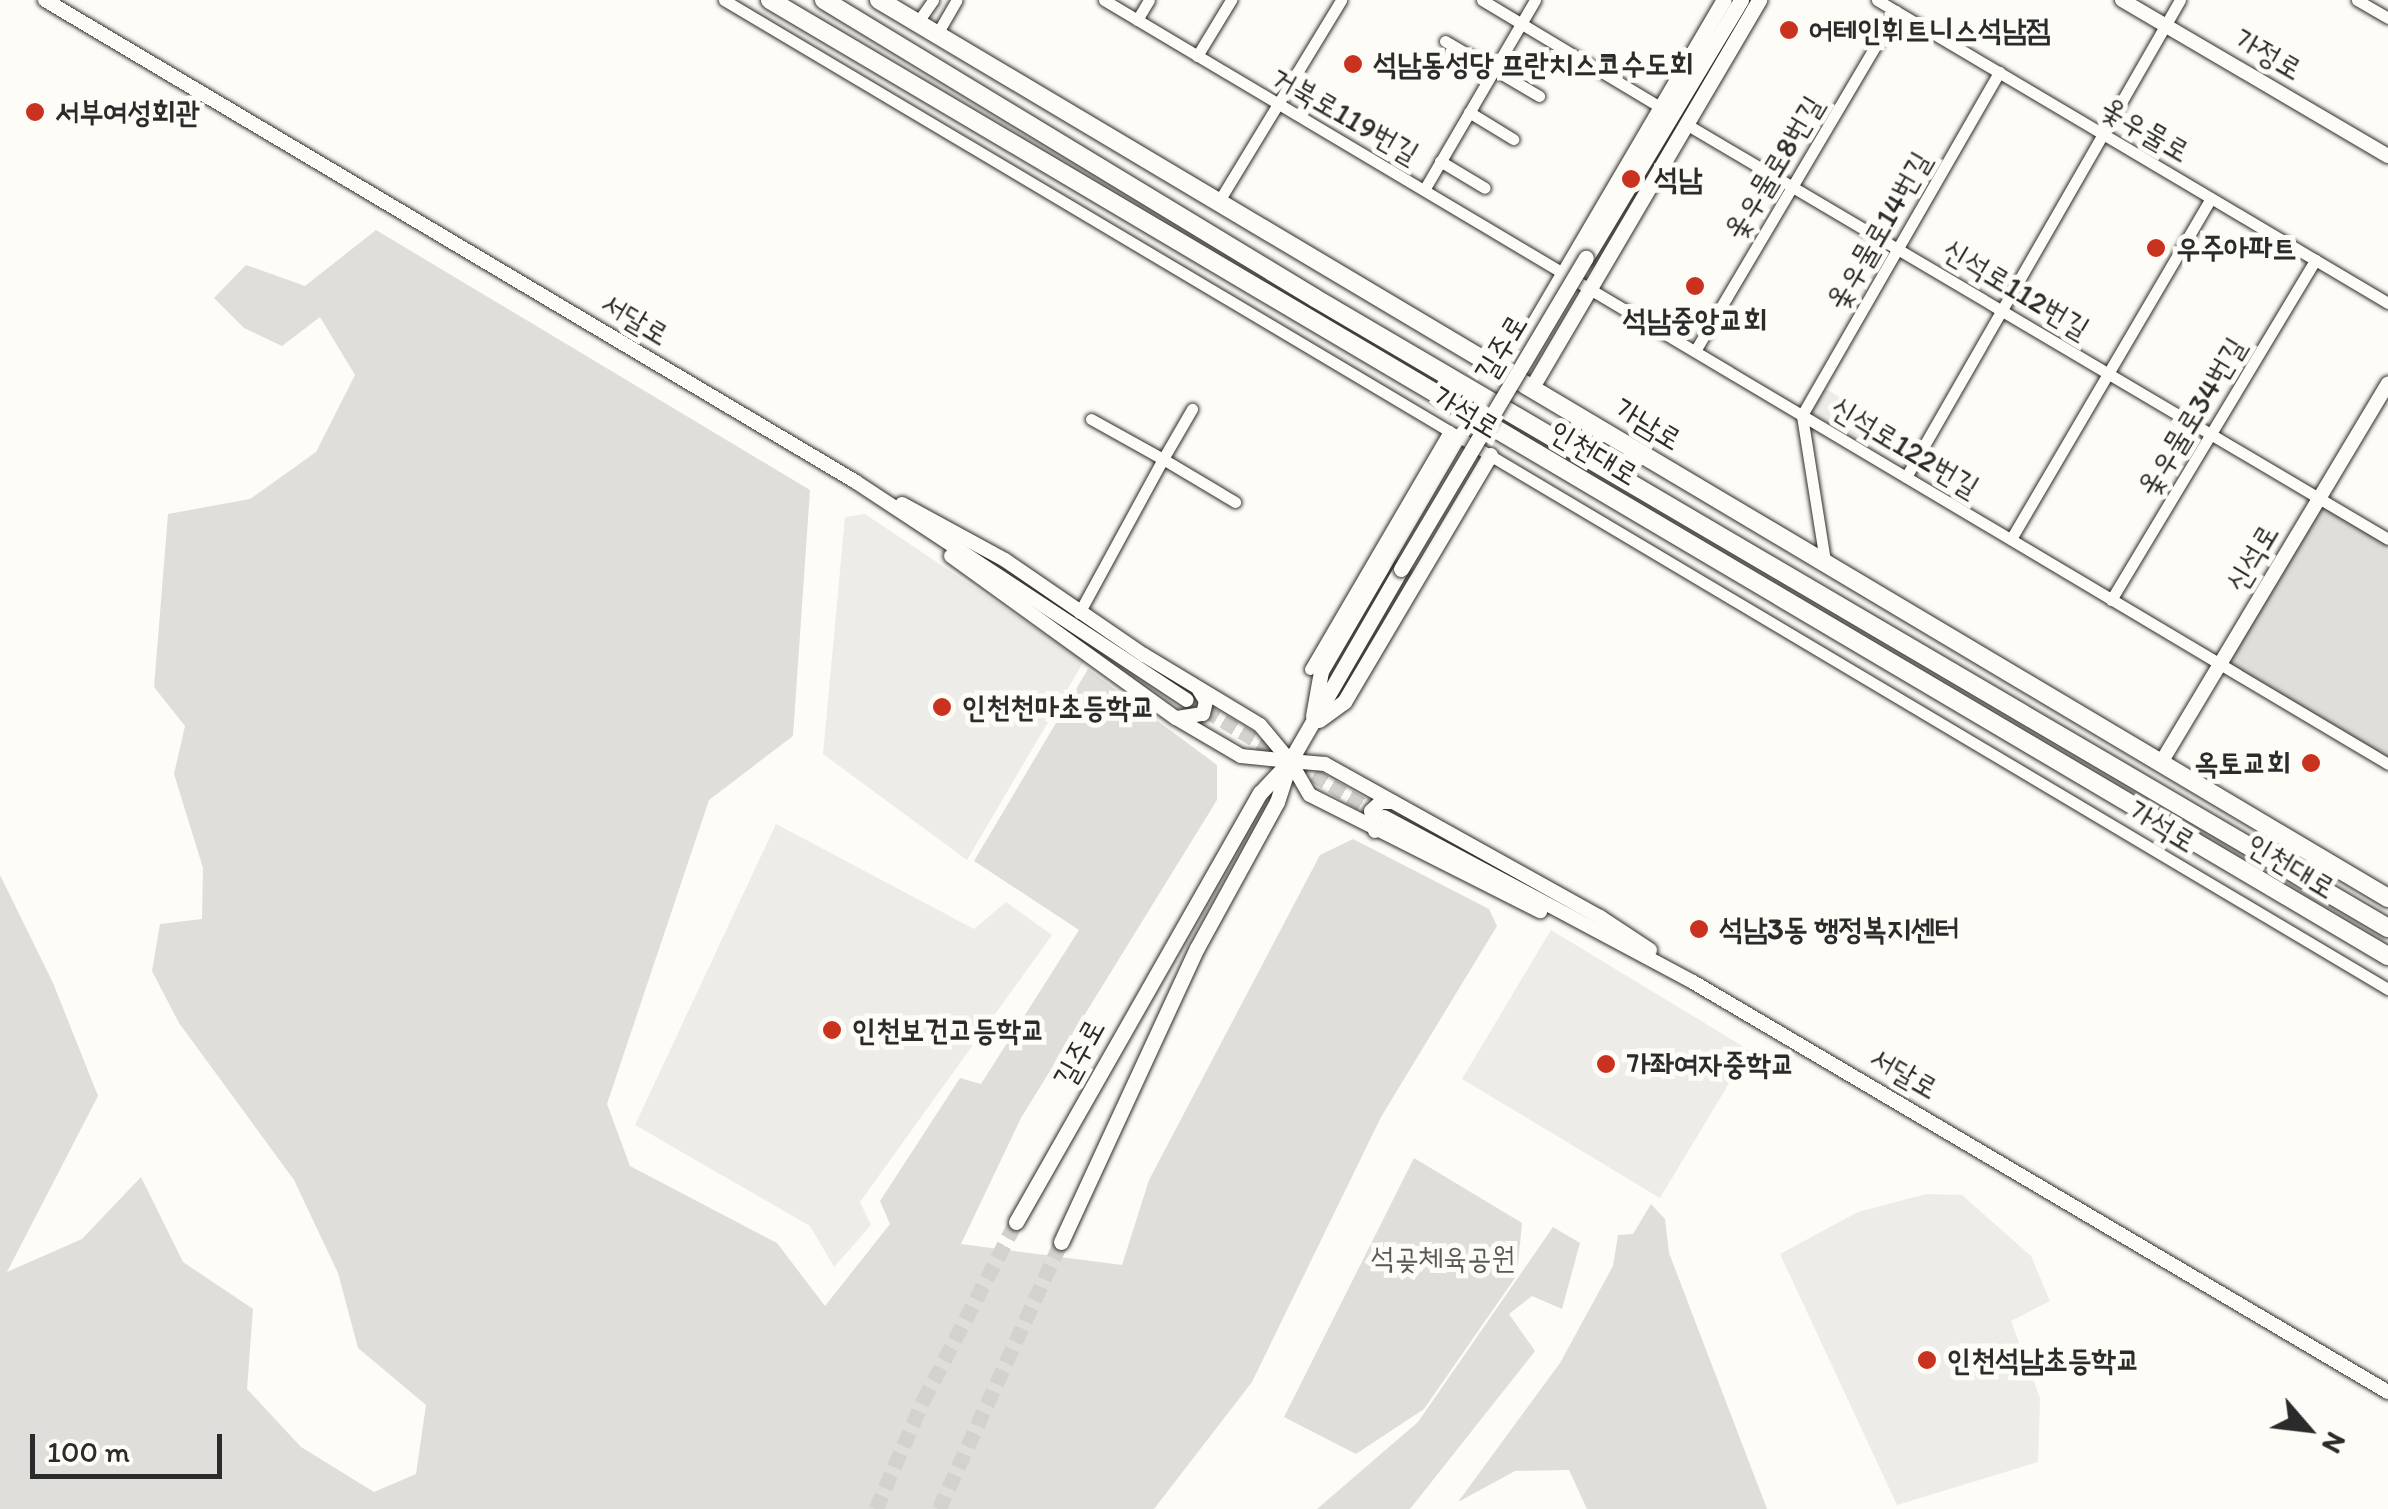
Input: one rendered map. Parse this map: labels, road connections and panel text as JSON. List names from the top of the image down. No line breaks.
{"streets":{"main road":["길주로","가남로","인천대로"],"street":["가정로","거북로119번길","옻우물로","옻우물로8번길","옻우물로14번길","신석로112번길","서달로","가석로","옻우물로34번길","신석로122번길","신석로"]},"crossings":[["거북로119번길","신석로122번길"],["옻우물로","옻우물로8번길"],["옻우물로","옻우물로14번길"],["옻우물로","옻우물로34번길"],["옻우물로8번길","신석로112번길"],["옻우물로8번길","신석로122번길"],["옻우물로14번길","신석로112번길"],["옻우물로14번길","신석로122번길"],["신석로112번길","옻우물로34번길"],["신석로112번길","신석로"],["길주로","가석로"],["옻우물로34번길","신석로122번길"],["가남로","신석로"],["신석로122번길","신석로"]],"parks":["석곶체육공원"],"places":["어테인휘트니스석남점","석남동성당 프란치스코수도회","서부여성회관","석남","우주아파트","석남중앙교회","인천천마초등학교","옥토교회","석남3동 행정복지센터","인천보건고등학교","가좌여자중학교","인천석남초등학교"],"scale_bar":"100 m","north":"bottom right"}
